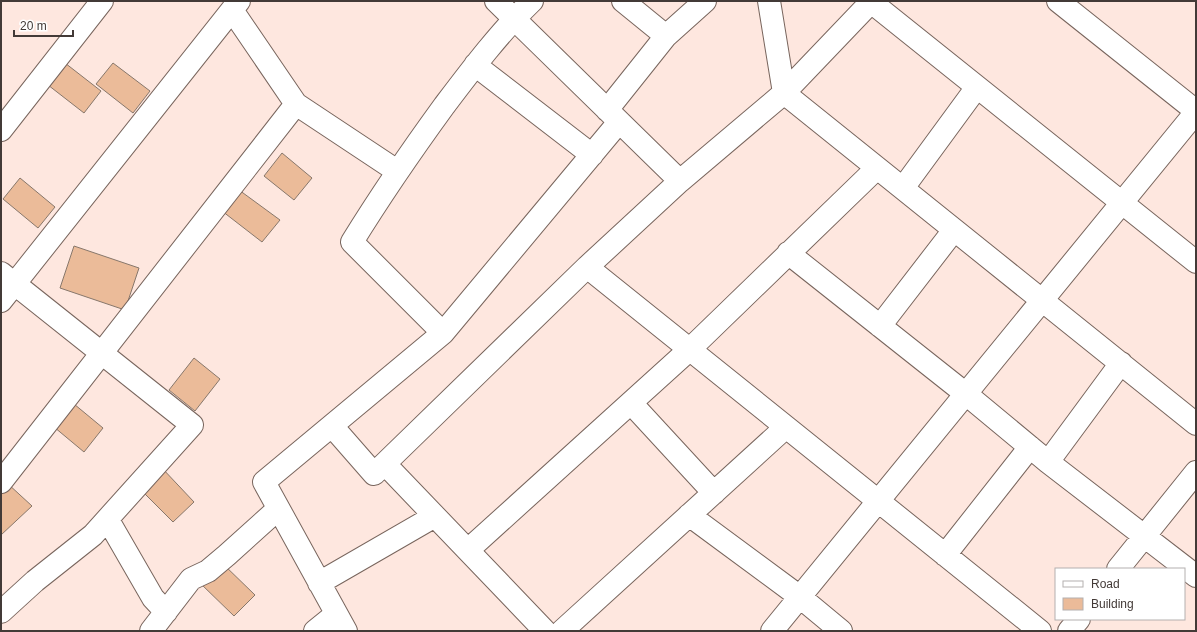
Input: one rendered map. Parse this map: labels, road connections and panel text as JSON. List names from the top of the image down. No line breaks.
{"legend":["Road","Building"],"scale_bar":"20 m"}
